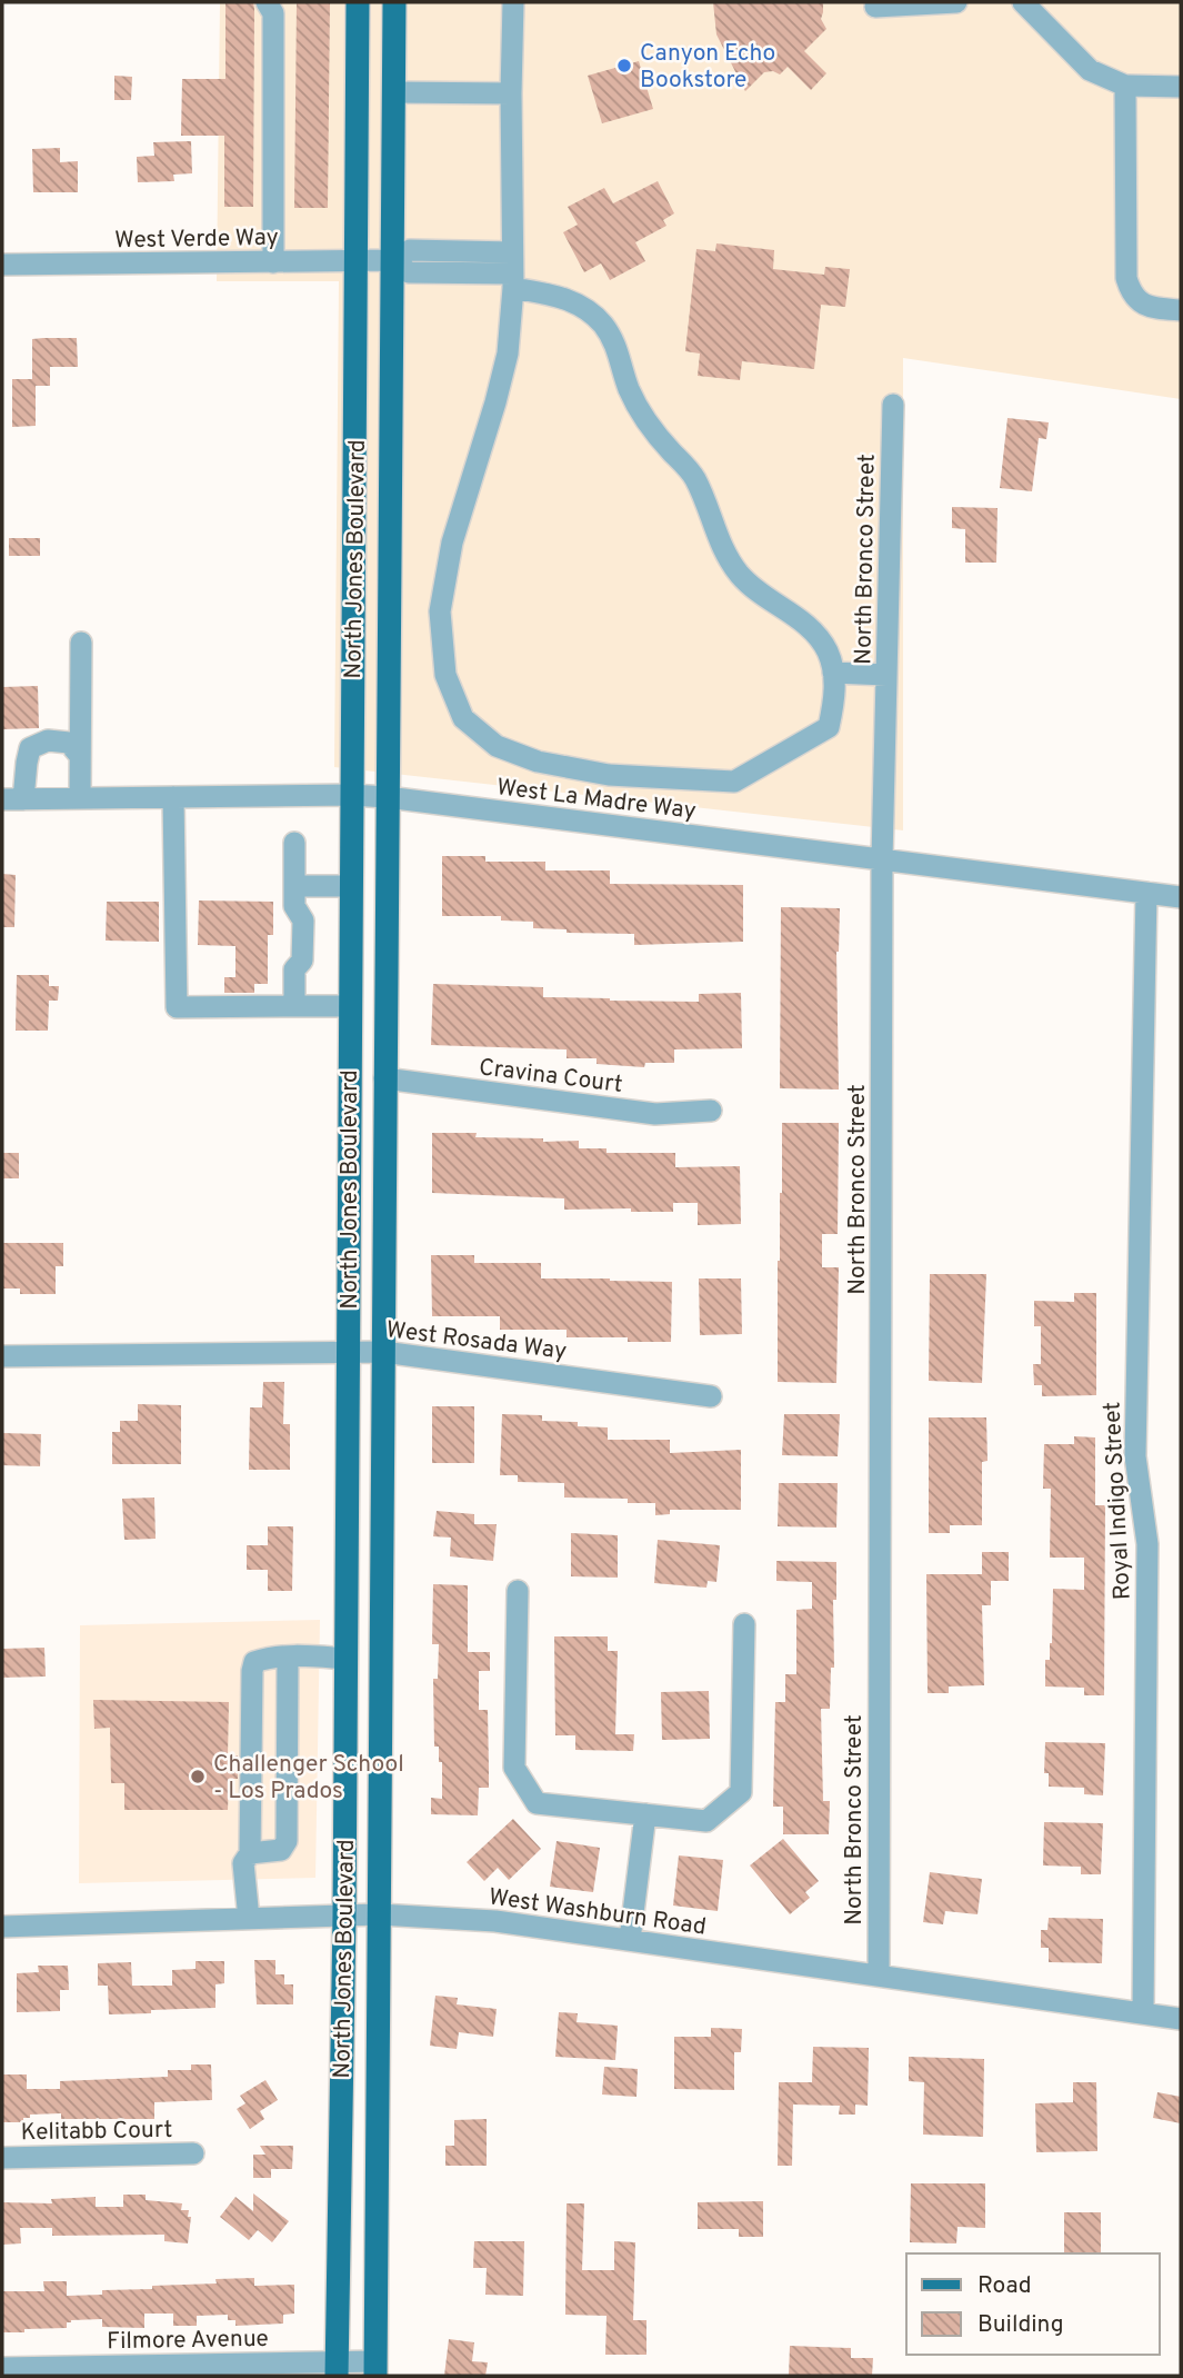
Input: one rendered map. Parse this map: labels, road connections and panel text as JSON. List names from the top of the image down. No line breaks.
{"streets":{"main road":["North Jones Boulevard"],"street":["West Verde Way","North Bronco Street","West La Madre Way","Cravina Court","West Rosada Way","Royal Indigo Street","West Washburn Road","Kelitabb Court","Filmore Avenue"]},"crossings":[["West Verde Way","North Jones Boulevard"],["North Jones Boulevard","West La Madre Way"],["North Jones Boulevard","Cravina Court"],["North Jones Boulevard","West Rosada Way"],["North Jones Boulevard","West Washburn Road"],["North Jones Boulevard","Filmore Avenue"],["North Bronco Street","West La Madre Way"],["North Bronco Street","West Washburn Road"],["West La Madre Way","Royal Indigo Street"],["Royal Indigo Street","West Washburn Road"]],"places":["Canyon Echo Bookstore","Challenger School - Los Prados"],"legend":["Road","Building"]}
